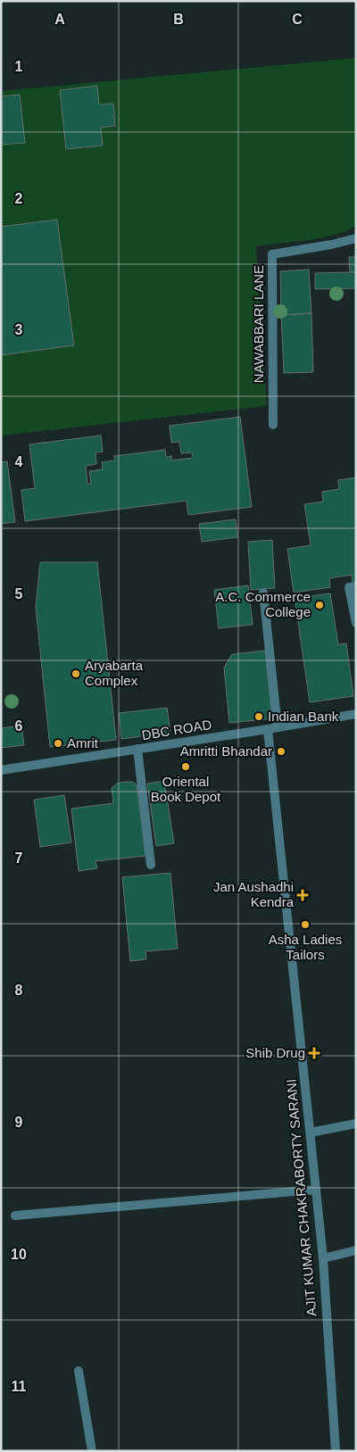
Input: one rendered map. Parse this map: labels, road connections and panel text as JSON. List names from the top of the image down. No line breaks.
{"streets":{"street":["NAWABBARI LANE","DBC ROAD","AJIT KUMAR CHAKRABORTY SARANI"]},"crossings":[["DBC ROAD","AJIT KUMAR CHAKRABORTY SARANI"]],"places":{"other":["A.C. Commerce College","Aryabarta Complex","Indian Bank","Amrit","Amritti Bhandar","Oriental Book Depot","Asha Ladies Tailors"],"health":["Jan Aushadhi Kendra","Shib Drug"]},"grid":{"columns":["A","B","C"],"rows":["1","2","3","4","5","6","7","8","9","10","11"]}}
